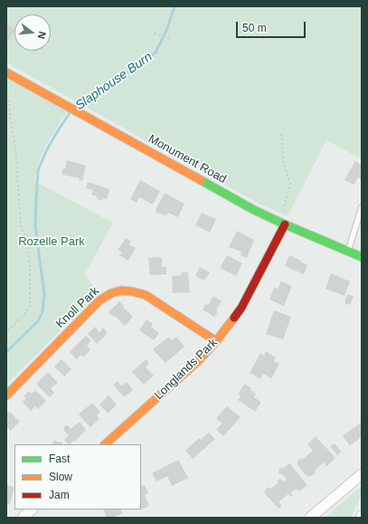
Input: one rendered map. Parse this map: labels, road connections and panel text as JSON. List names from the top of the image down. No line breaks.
{"streets":{"street":["Monument Road","Knoll Park","Longlands Park"]},"crossings":[["Monument Road","Longlands Park"],["Knoll Park","Longlands Park"]],"water":["Slaphouse Burn"],"parks":["Rozelle Park"],"legend":["Fast","Slow","Jam"],"scale_bar":"50 m","north":"right"}
